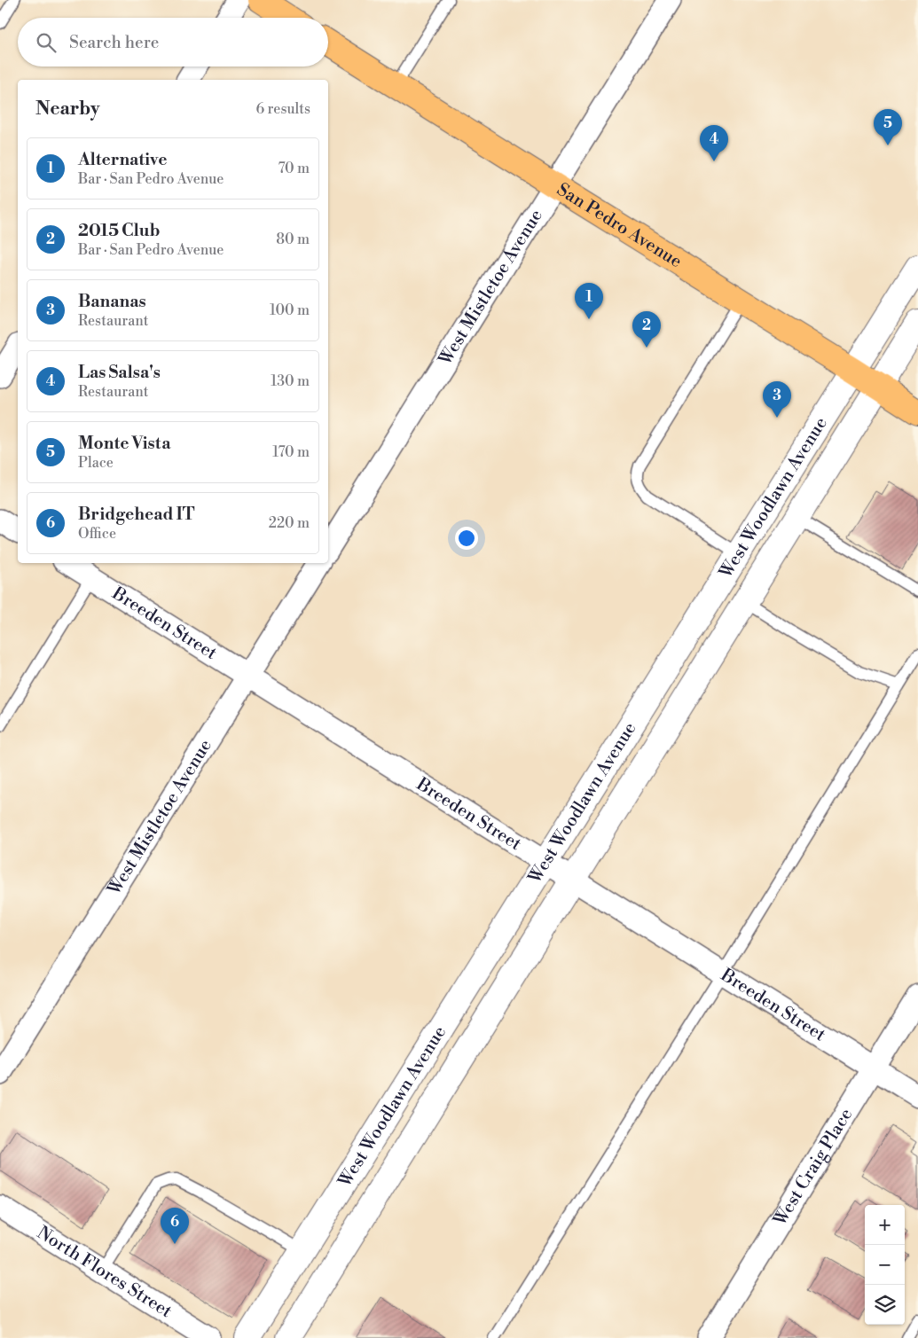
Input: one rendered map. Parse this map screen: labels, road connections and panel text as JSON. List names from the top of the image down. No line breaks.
{"streets":{"main road":["San Pedro Avenue"],"street":["West Mistletoe Avenue","West Woodlawn Avenue","Breeden Street","West Craig Place","North Flores Street"]},"crossings":[["San Pedro Avenue","West Mistletoe Avenue"],["San Pedro Avenue","West Woodlawn Avenue"],["West Mistletoe Avenue","Breeden Street"],["West Woodlawn Avenue","Breeden Street"],["Breeden Street","West Craig Place"]],"page":{"search":"Search here","heading":["Nearby","6 results"],"pins":["5","4","1","2","3","6"],"list":[{"mark":"1","name":"Alternative","note":"Bar · San Pedro Avenue","value":"70 m"},{"mark":"2","name":"2015 Club","note":"Bar · San Pedro Avenue","value":"80 m"},{"mark":"3","name":"Bananas","note":"Restaurant","value":"100 m"},{"mark":"4","name":"Las Salsa's","note":"Restaurant","value":"130 m"},{"mark":"5","name":"Monte Vista","note":"Place","value":"170 m"},{"mark":"6","name":"Bridgehead IT","note":"Office","value":"220 m"}],"map_buttons":["+","−"]}}
